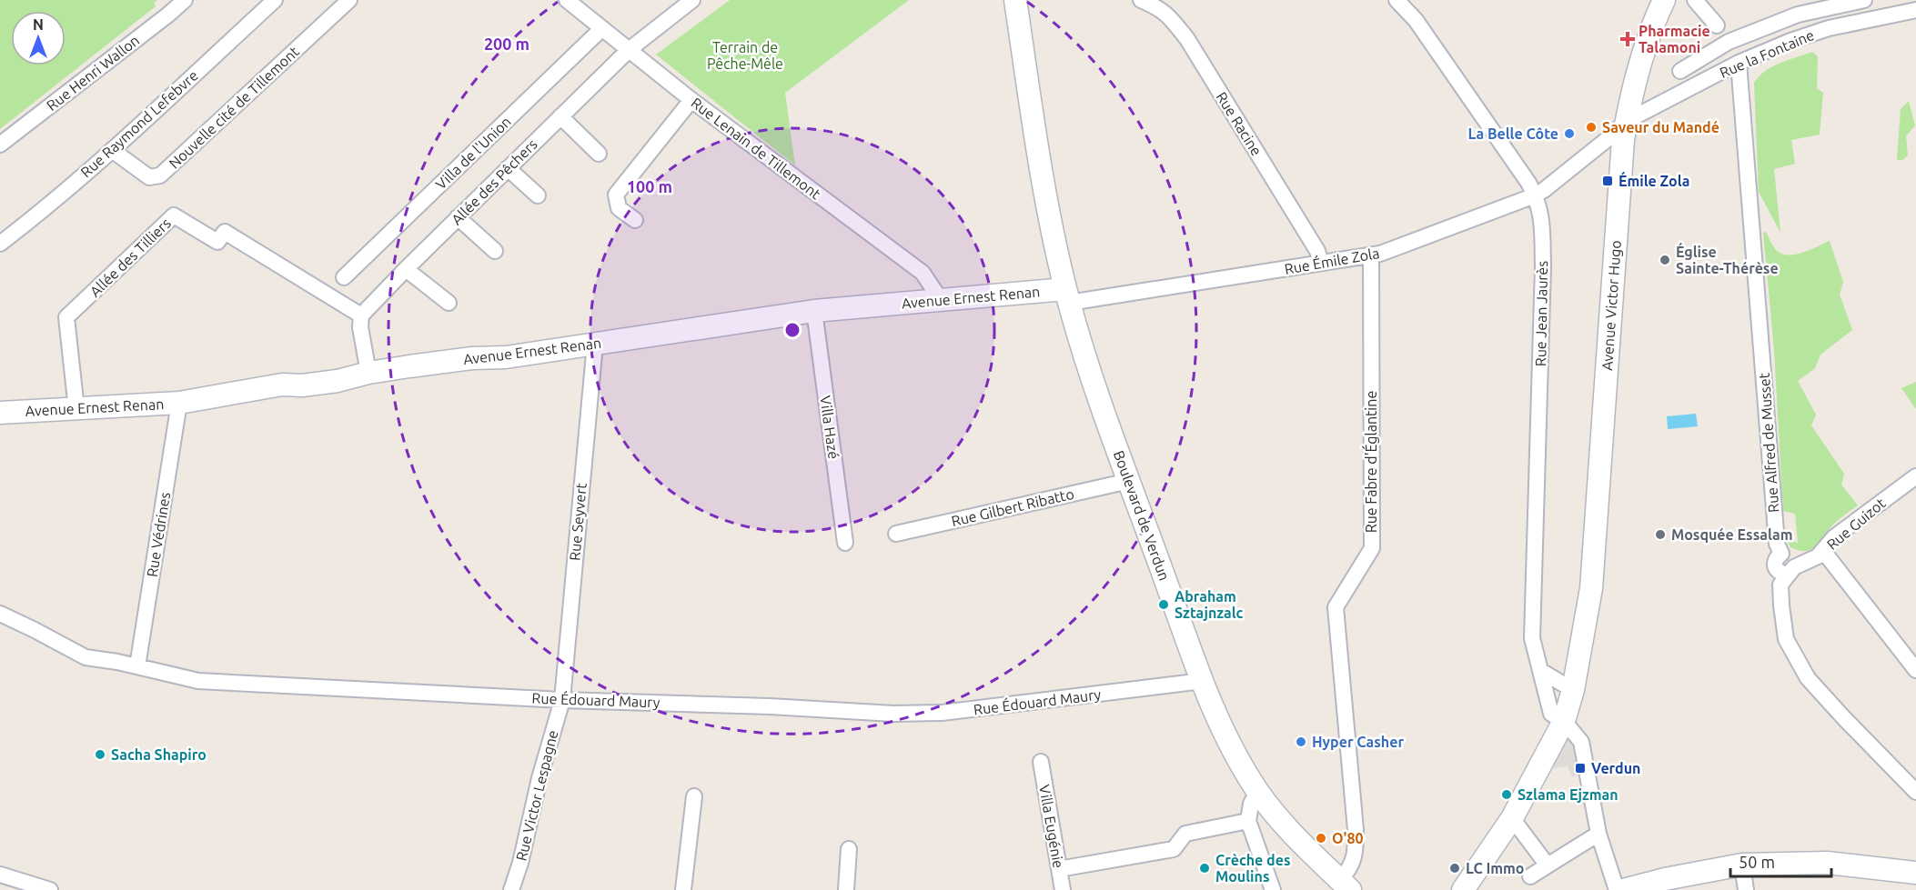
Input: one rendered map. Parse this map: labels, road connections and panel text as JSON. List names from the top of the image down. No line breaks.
{"streets":{"street":["Rue la Fontaine","Rue Henri Wallon","Nouvelle cité de Tillemont","Rue Raymond Lefebvre","Rue Racine","Rue Lenain de Tillemont","Villa de l'Union","Allée des Pêchers","Allée des Tilliers","Rue Émile Zola","Avenue Ernest Renan","Avenue Victor Hugo","Rue Jean Jaurès","Villa Hazé","Rue Alfred de Musset","Rue Fabre d'Églantine","Rue Gilbert Ribatto","Boulevard de Verdun","Rue Seyvert","Rue Guizot","Rue Védrines","Rue Édouard Maury","Rue Victor Lespagne","Villa Eugénie"]},"crossings":[["Rue la Fontaine","Rue Émile Zola"],["Rue la Fontaine","Avenue Victor Hugo"],["Rue la Fontaine","Rue Alfred de Musset"],["Nouvelle cité de Tillemont","Rue Raymond Lefebvre"],["Rue Racine","Rue Émile Zola"],["Rue Lenain de Tillemont","Villa de l'Union"],["Rue Lenain de Tillemont","Allée des Pêchers"],["Rue Lenain de Tillemont","Avenue Ernest Renan"],["Allée des Pêchers","Allée des Tilliers"],["Allée des Tilliers","Avenue Ernest Renan"],["Rue Émile Zola","Avenue Ernest Renan"],["Rue Émile Zola","Avenue Victor Hugo"],["Rue Émile Zola","Rue Jean Jaurès"],["Rue Émile Zola","Rue Fabre d'Églantine"],["Rue Émile Zola","Boulevard de Verdun"],["Avenue Ernest Renan","Villa Hazé"],["Avenue Ernest Renan","Boulevard de Verdun"],["Avenue Ernest Renan","Rue Seyvert"],["Avenue Ernest Renan","Rue Védrines"],["Avenue Victor Hugo","Rue Jean Jaurès"],["Rue Alfred de Musset","Rue Guizot"],["Rue Fabre d'Églantine","Boulevard de Verdun"],["Rue Gilbert Ribatto","Boulevard de Verdun"],["Boulevard de Verdun","Rue Édouard Maury"],["Rue Seyvert","Rue Édouard Maury"],["Rue Seyvert","Rue Victor Lespagne"],["Rue Védrines","Rue Édouard Maury"],["Rue Édouard Maury","Rue Victor Lespagne"]],"parks":["Terrain de Pêche-Mêle"],"places":{"health":["Pharmacie Talamoni"],"other":["Saveur du Mandé","La Belle Côte","Église Sainte-Thérèse","Mosquée Essalam","Abraham Sztajnzalc","Hyper Casher","Sacha Shapiro","Szlama Ejzman","O'80","Crèche des Moulins","LC Immo"],"transit":["Émile Zola","Verdun"]},"scale_bar":"50 m","north":"top","rings":["200 m","100 m"]}
